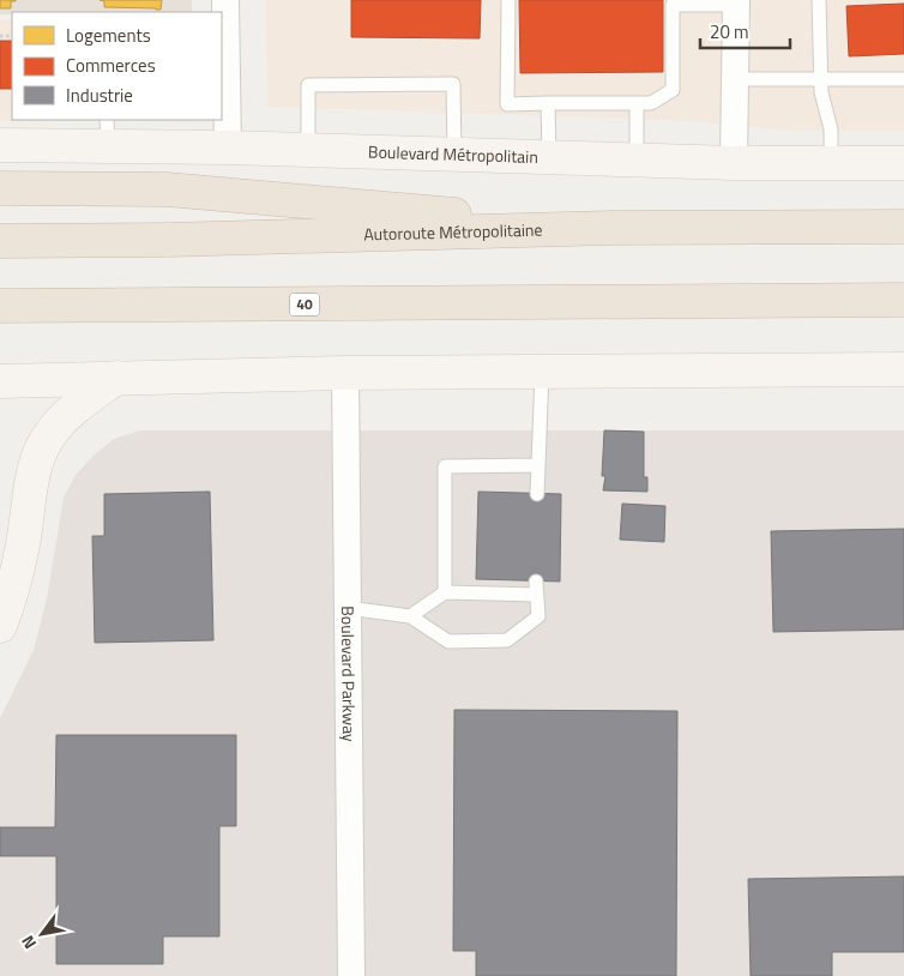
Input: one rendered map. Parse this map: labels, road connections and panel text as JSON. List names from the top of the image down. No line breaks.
{"streets":{"highway":["Autoroute Métropolitaine","40"],"main road":["Boulevard Métropolitain"],"street":["Boulevard Parkway"]},"legend":["Logements","Commerces","Industrie"],"scale_bar":"20 m","north":"bottom left"}
